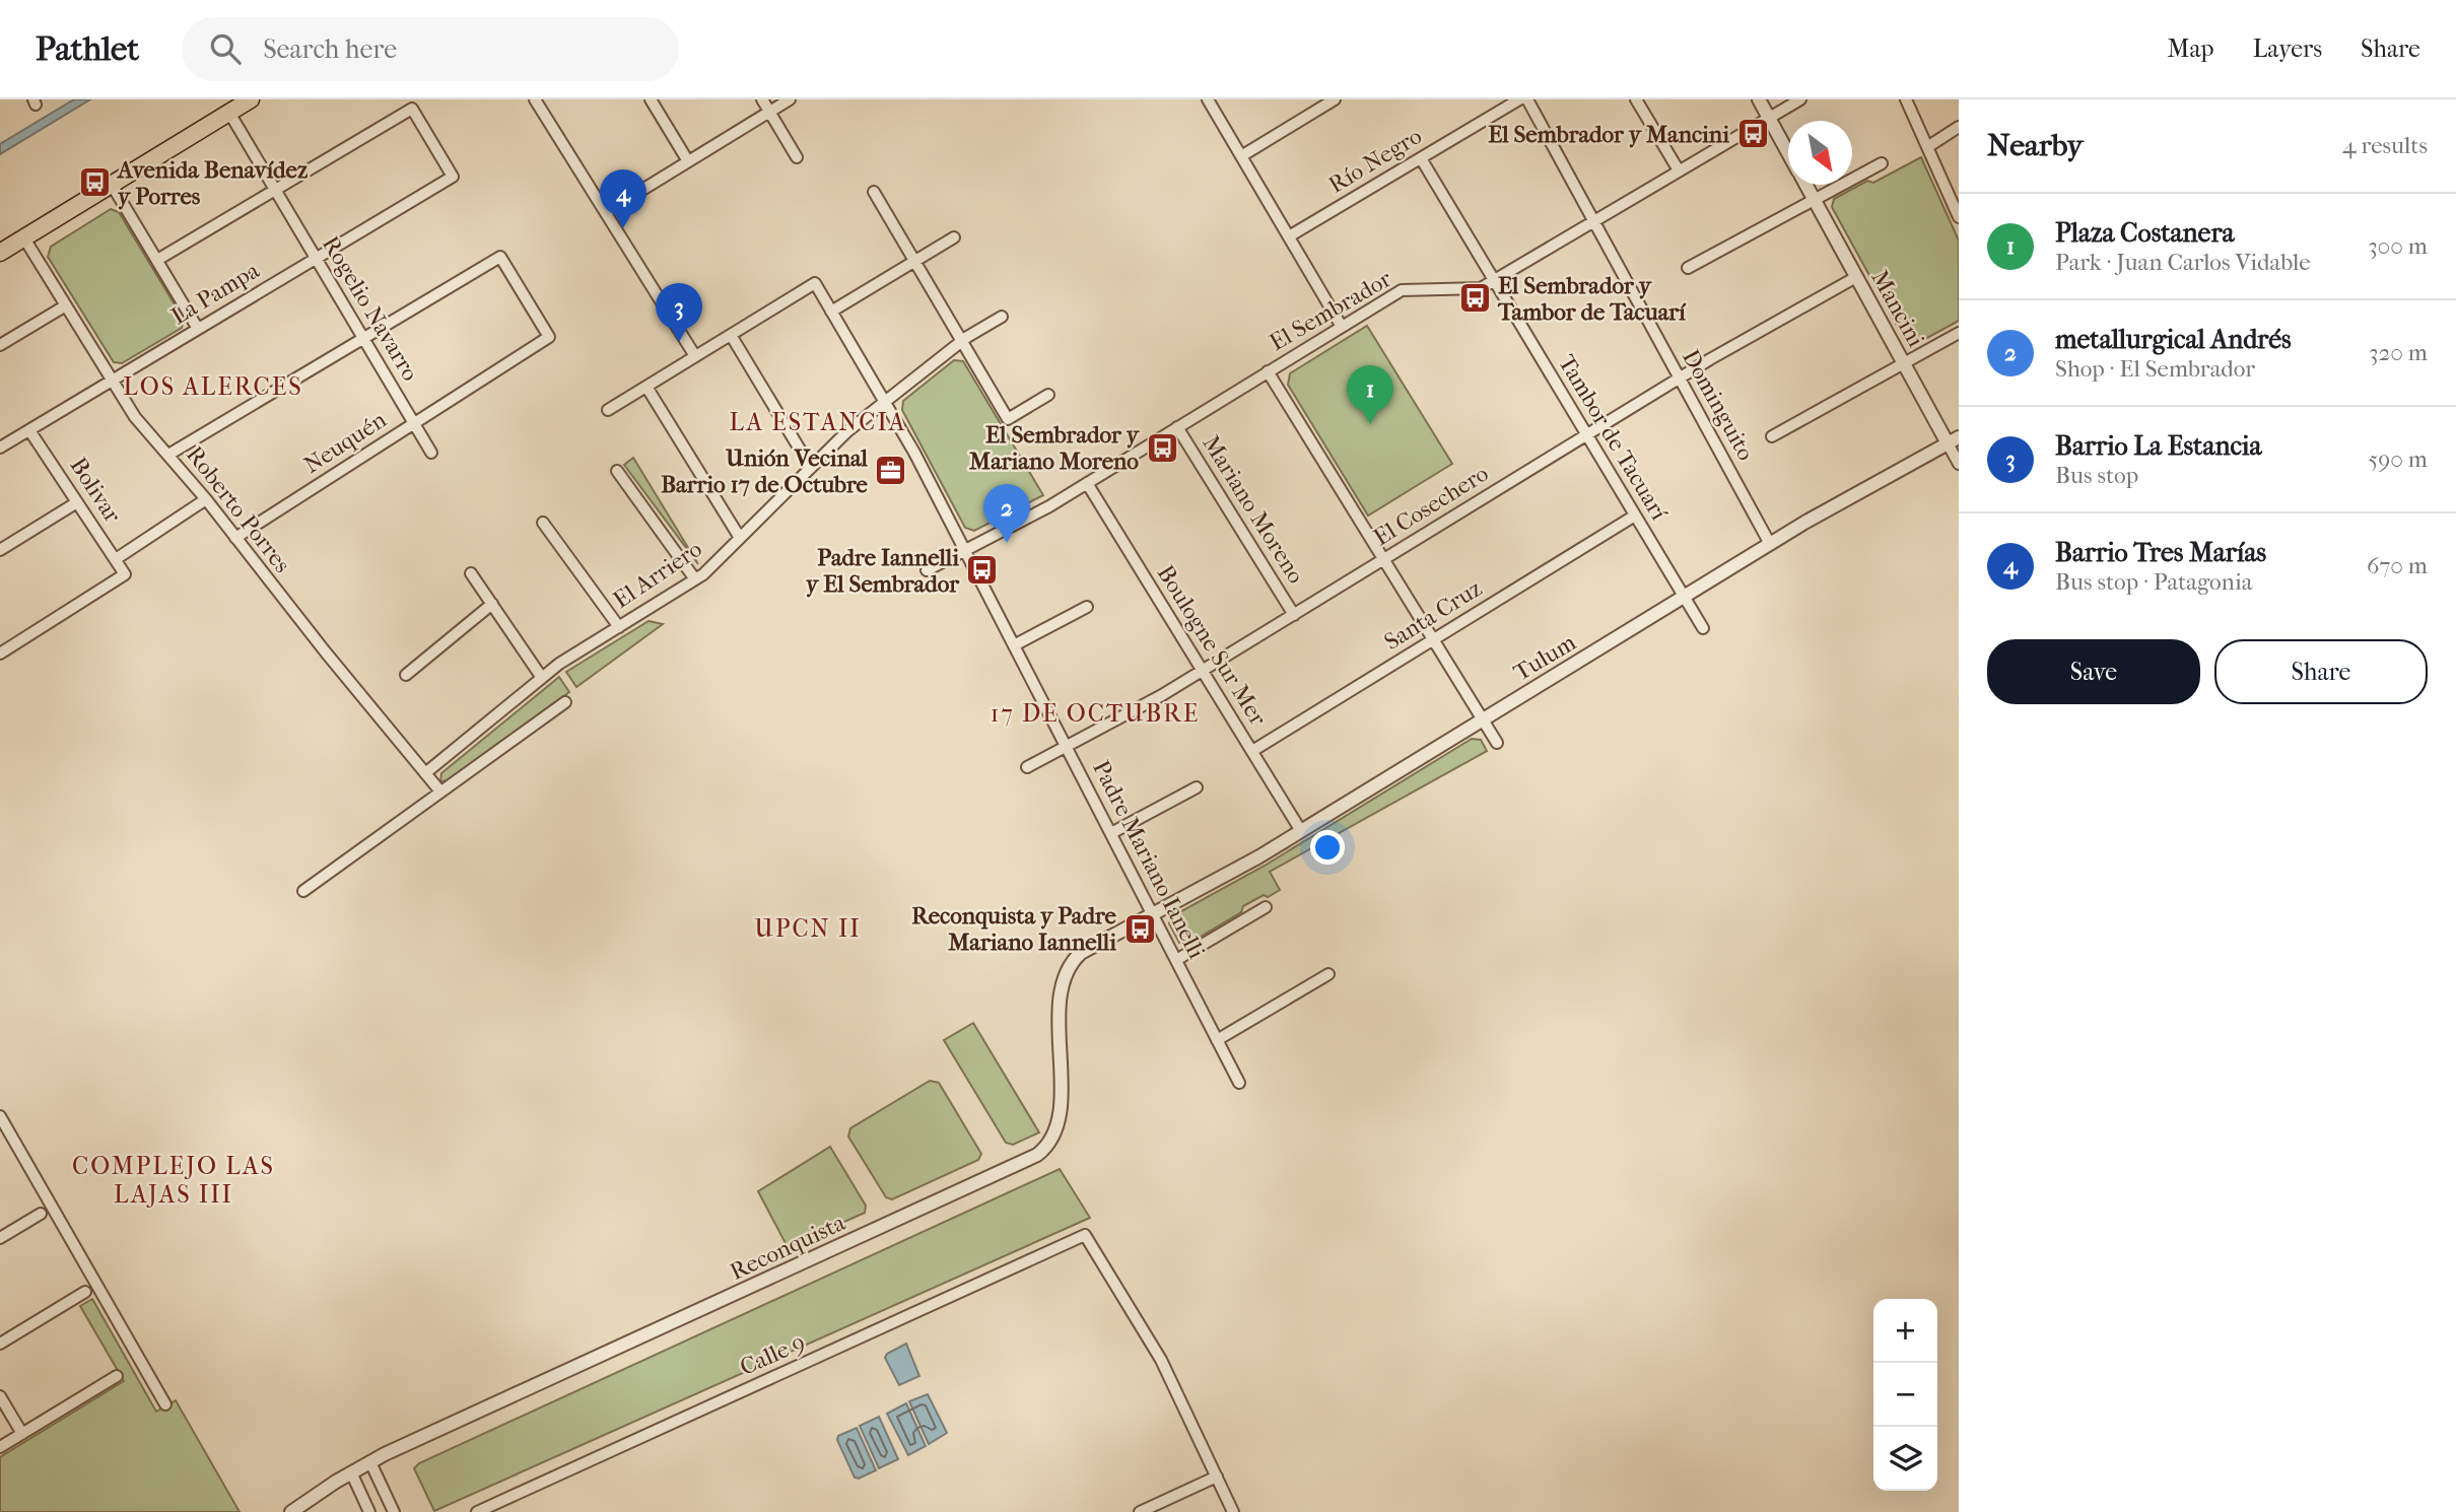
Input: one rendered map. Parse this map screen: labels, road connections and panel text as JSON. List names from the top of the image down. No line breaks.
{"streets":{"street":["Río Negro","La Pampa","Rogelio Navarro","Mancini","El Sembrador","Dominguito","Tambor de Tacuarí","Neuquén","Bolivar","El Cosechero","Roberto Porres","Mariano Moreno","El Arriero","Santa Cruz","Boulogne Sur Mer","Tulum","Padre Mariano Ianelli","Reconquista","Calle 9"]},"crossings":[["Río Negro","Tambor de Tacuarí"],["La Pampa","Rogelio Navarro"],["La Pampa","Bolivar"],["La Pampa","Roberto Porres"],["Rogelio Navarro","Neuquén"],["Mancini","El Sembrador"],["Mancini","El Cosechero"],["Mancini","Tulum"],["El Sembrador","Dominguito"],["El Sembrador","Tambor de Tacuarí"],["El Sembrador","Mariano Moreno"],["El Sembrador","Boulogne Sur Mer"],["El Sembrador","Padre Mariano Ianelli"],["Dominguito","El Cosechero"],["Dominguito","Tulum"],["Tambor de Tacuarí","El Cosechero"],["Tambor de Tacuarí","Santa Cruz"],["Tambor de Tacuarí","Tulum"],["Neuquén","Roberto Porres"],["El Cosechero","Mariano Moreno"],["El Cosechero","Boulogne Sur Mer"],["El Cosechero","Padre Mariano Ianelli"],["Roberto Porres","El Arriero"],["El Arriero","Padre Mariano Ianelli"],["Santa Cruz","Boulogne Sur Mer"],["Boulogne Sur Mer","Tulum"],["Tulum","Padre Mariano Ianelli"],["Tulum","Reconquista"],["Padre Mariano Ianelli","Reconquista"]],"districts":["LOS ALERCES","LA ESTANCIA","17 DE OCTUBRE","UPCN II","COMPLEJO LAS LAJAS III"],"places":{"bus stop":["El Sembrador y Mancini","Avenida Benavídez y Porres","El Sembrador y Tambor de Tacuarí","El Sembrador y Mariano Moreno","Padre Iannelli y El Sembrador","Reconquista y Padre Mariano Iannelli"],"office":["Unión Vecinal Barrio 17 de Octubre"]},"north":"bottom right","page":{"header":"Pathlet","search":"Search here","nav":["Map","Layers","Share"],"heading":["Nearby","4 results"],"pins":["4","3","1","2"],"list":[{"mark":"1","name":"Plaza Costanera","note":"Park · Juan Carlos Vidable","value":"300 m"},{"mark":"2","name":"metallurgical Andrés","note":"Shop · El Sembrador","value":"320 m"},{"mark":"3","name":"Barrio La Estancia","note":"Bus stop","value":"590 m"},{"mark":"4","name":"Barrio Tres Marías","note":"Bus stop · Patagonia","value":"670 m"}],"buttons":["Save","Share"],"map_buttons":["+","−"]}}
